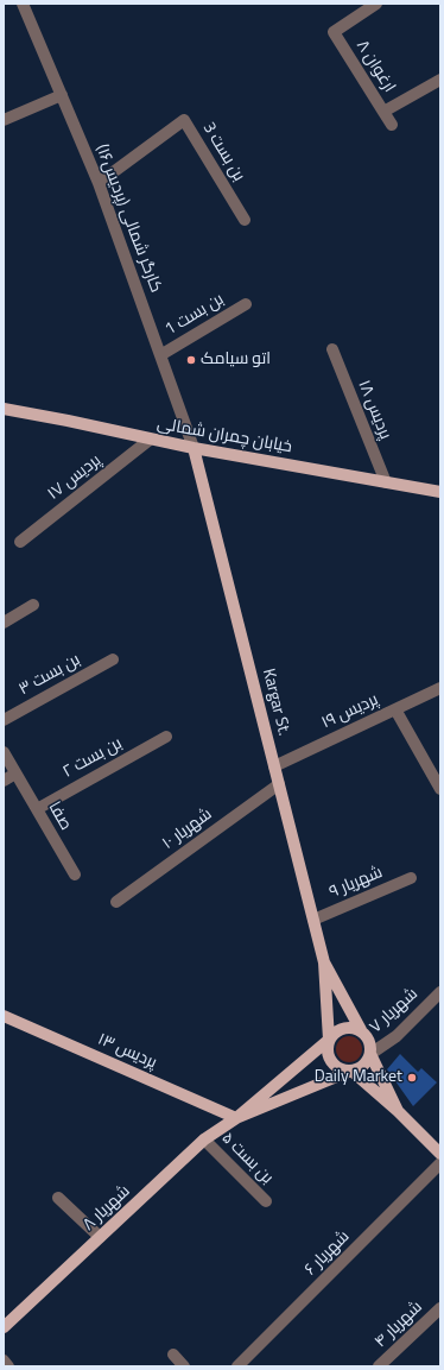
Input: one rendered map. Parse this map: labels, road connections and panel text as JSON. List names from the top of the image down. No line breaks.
{"streets":{"main road":["خیابان چمران شمالی","Kargar St.","پردیس ۱۳","شهریار ۸"],"street":["ارغوان ۸","بن بست 3","کارگر شمالی (پردیس۱۶)","بن بست 1","پردیس ۱۸","پردیس ۱۷","بن بست ۳","پردیس ۱۹","بن بست ۲","صفا","شهریار ۱۰","شهریار ۹","شهریار ۷","بن بست ۵","شهریار ۶","شهریار ۴"]},"crossings":[["بن بست 3","کارگر شمالی (پردیس۱۶)"],["کارگر شمالی (پردیس۱۶)","بن بست 1"],["کارگر شمالی (پردیس۱۶)","خیابان چمران شمالی"],["کارگر شمالی (پردیس۱۶)","Kargar St."],["پردیس ۱۸","خیابان چمران شمالی"],["خیابان چمران شمالی","پردیس ۱۷"],["خیابان چمران شمالی","Kargar St."],["Kargar St.","پردیس ۱۹"],["Kargar St.","شهریار ۱۰"],["Kargar St.","شهریار ۹"],["Kargar St.","شهریار ۷"],["Kargar St.","شهریار ۸"],["بن بست ۲","صفا"],["شهریار ۷","شهریار ۸"],["پردیس ۱۳","شهریار ۸"],["بن بست ۵","شهریار ۸"]],"places":["اتو سیامک","Daily Market"]}
